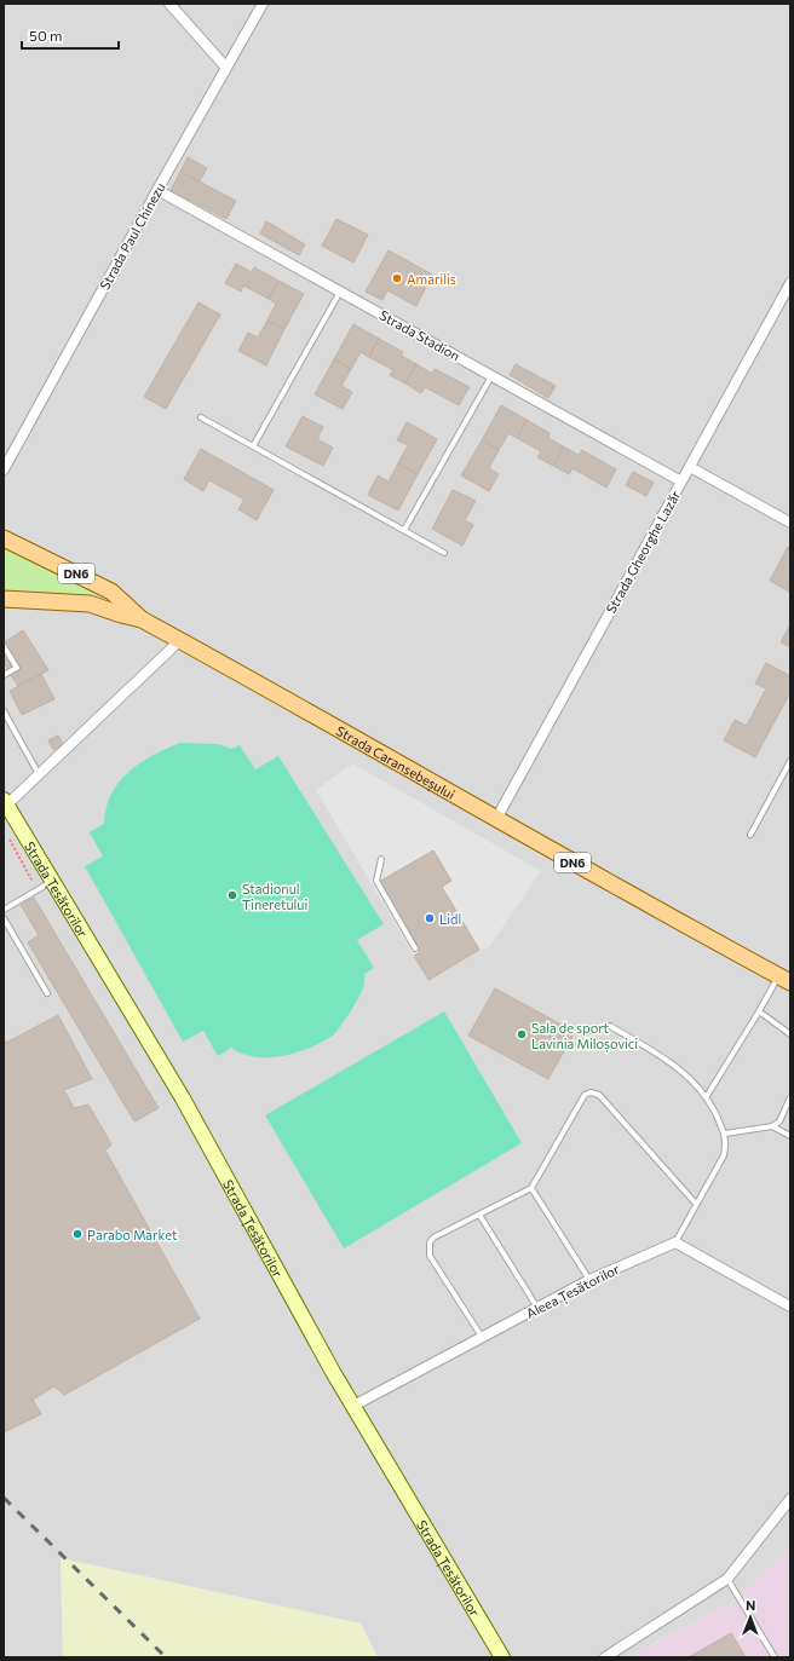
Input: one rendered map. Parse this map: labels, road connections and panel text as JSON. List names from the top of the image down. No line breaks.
{"streets":{"main road":["DN6","Strada Caransebeșului","Strada Țesătorilor"],"street":["Strada Paul Chinezu","Strada Stadion","Strada Gheorghe Lazăr","Aleea Țesătorilor"]},"crossings":[["Strada Paul Chinezu","Strada Stadion"],["Strada Stadion","Strada Gheorghe Lazăr"],["Strada Gheorghe Lazăr","Strada Caransebeșului"],["DN6","Strada Caransebeșului"],["Strada Țesătorilor","Aleea Țesătorilor"]],"places":["Amarilis","Stadionul Tineretului","Lidl","Sala de sport Lavinia Miloșovici","Parabo Market"],"scale_bar":"50 m","north":"top"}
